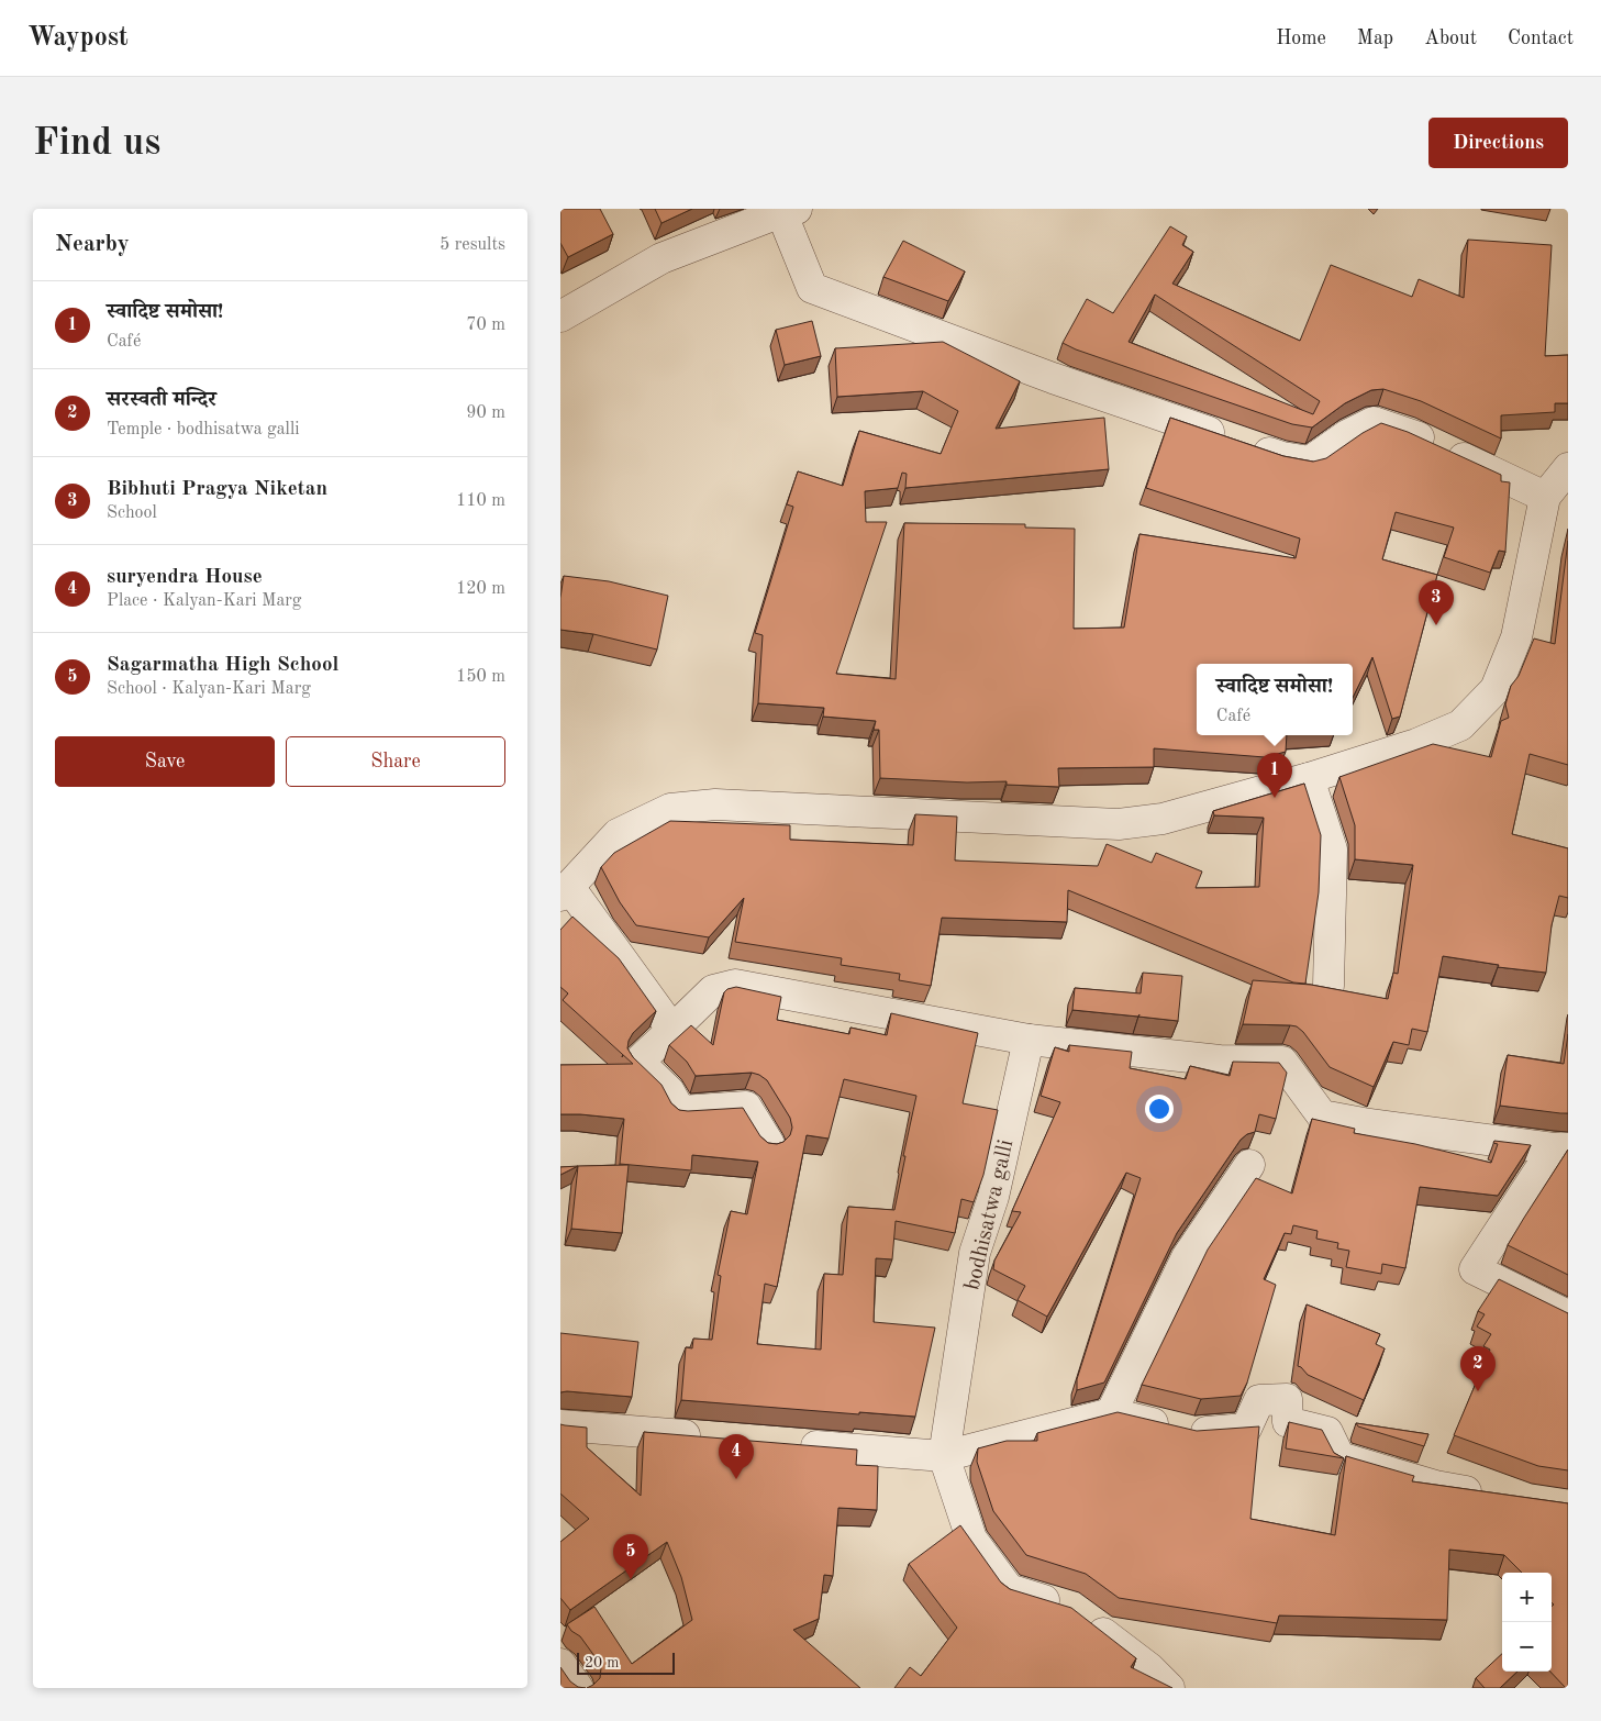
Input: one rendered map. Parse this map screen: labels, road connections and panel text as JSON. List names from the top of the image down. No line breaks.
{"streets":{"street":["bodhisatwa galli"]},"scale_bar":"20 m","page":{"header":"Waypost","nav":["Home","Map","About","Contact"],"buttons":["Directions",["Save","Share"]],"title":"Find us","heading":["Nearby","5 results"],"list":[{"mark":"1","name":"स्वादिष्ट समोसा!","note":"Café","value":"70 m"},{"mark":"2","name":"सरस्वती मन्दिर","note":"Temple · bodhisatwa galli","value":"90 m"},{"mark":"3","name":"Bibhuti Pragya Niketan","note":"School","value":"110 m"},{"mark":"4","name":"suryendra House","note":"Place · Kalyan-Kari Marg","value":"120 m"},{"mark":"5","name":"Sagarmatha High School","note":"School · Kalyan-Kari Marg","value":"150 m"}],"pins":["3","1","2","4","5"],"popup":["स्वादिष्ट समोसा!","Café"],"map_buttons":["+","−"],"scale":"20 m"}}
